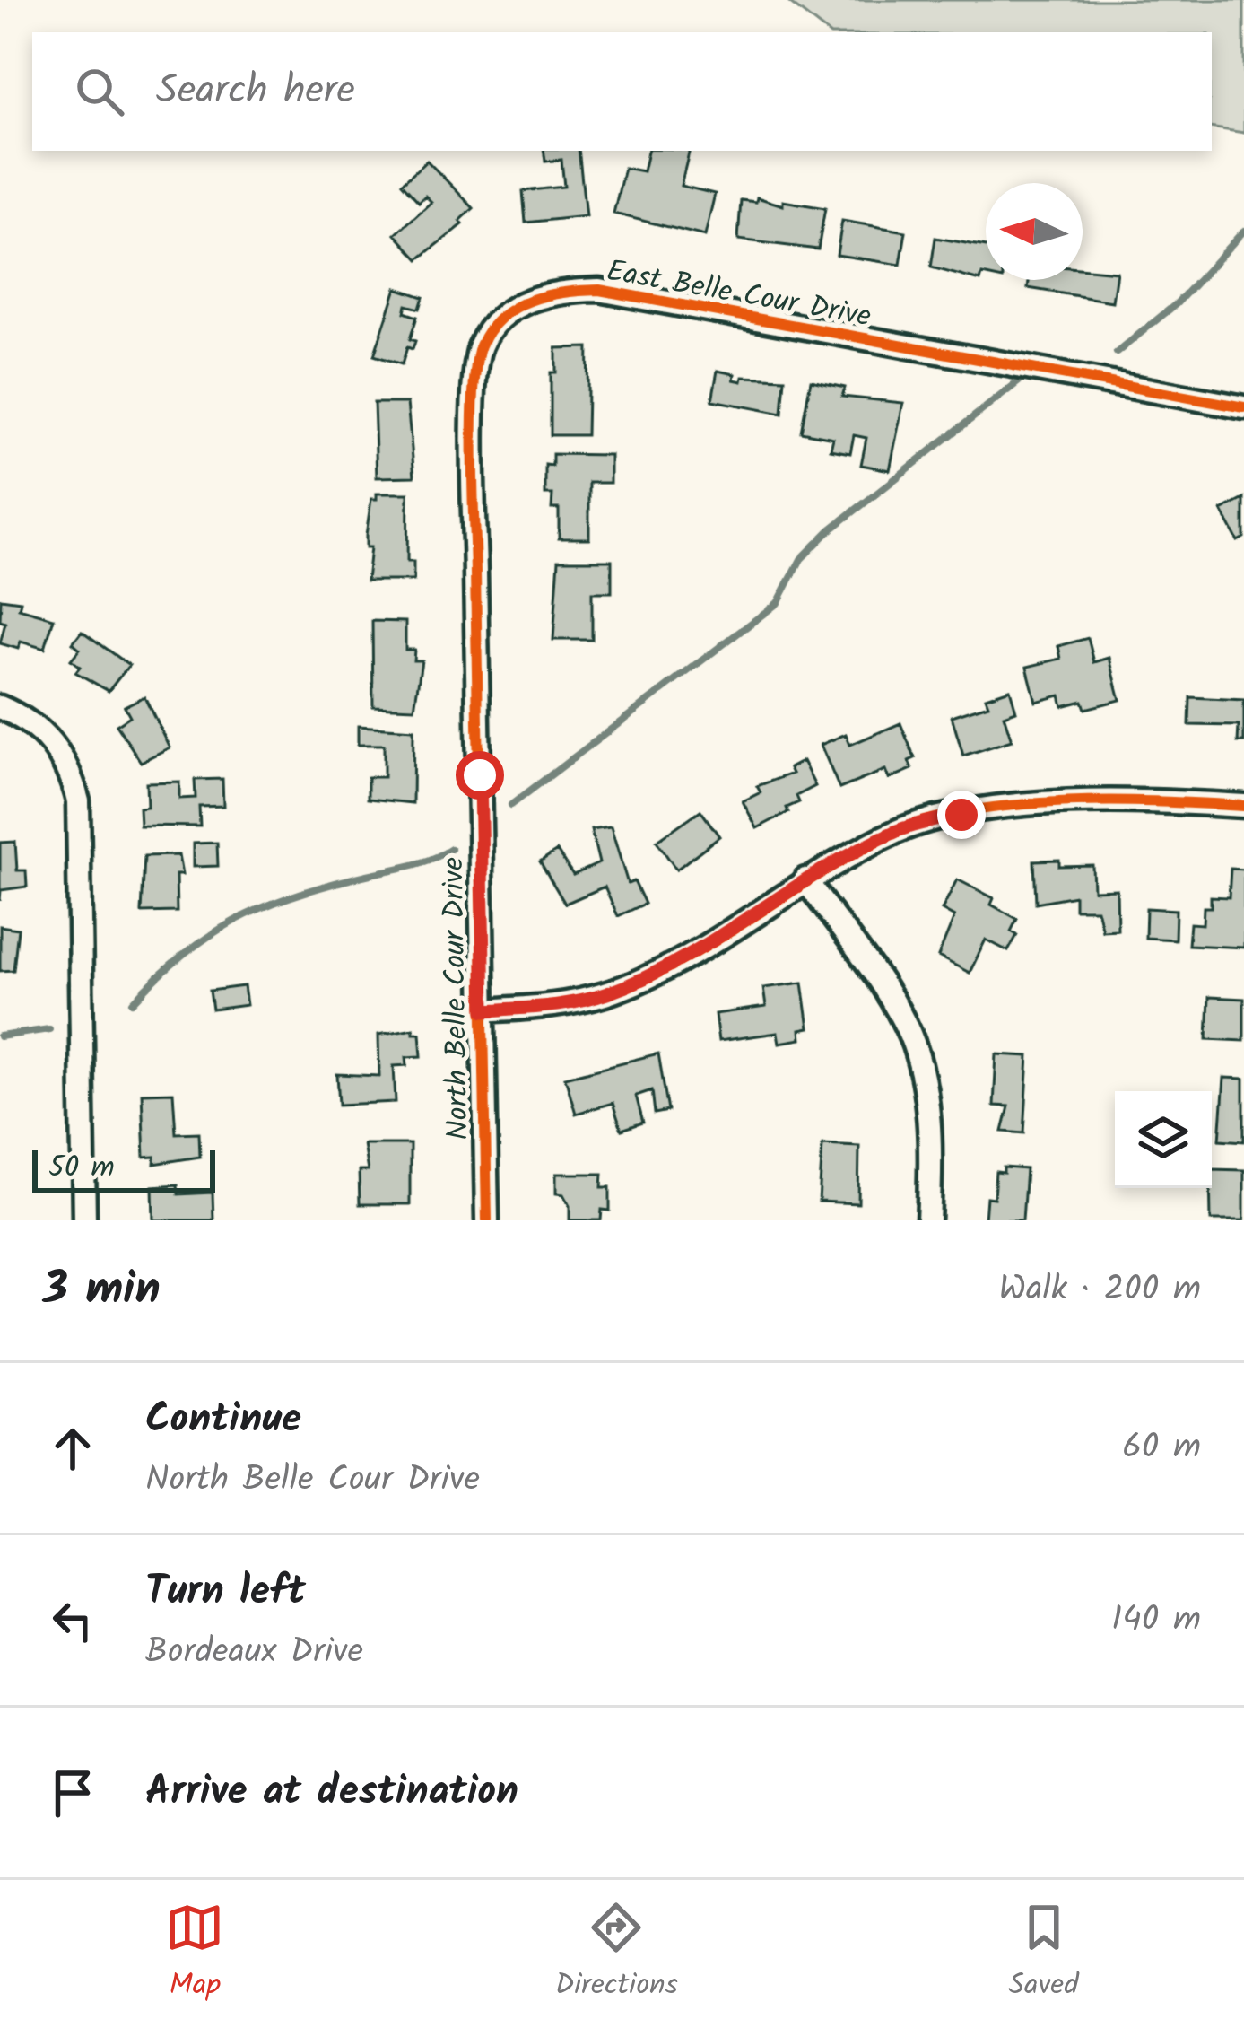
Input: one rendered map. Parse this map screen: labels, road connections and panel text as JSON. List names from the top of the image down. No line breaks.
{"streets":{"street":["East Belle Cour Drive","North Belle Cour Drive"]},"crossings":[["East Belle Cour Drive","North Belle Cour Drive"]],"scale_bar":"50 m","north":"left","page":{"search":"Search here","scale":"50 m","heading":["3 min","Walk · 200 m"],"list":[["Continue","North Belle Cour Drive","60 m"],["Turn left","Bordeaux Drive","140 m"],"Arrive at destination"],"nav":["Map","Directions","Saved"]}}
